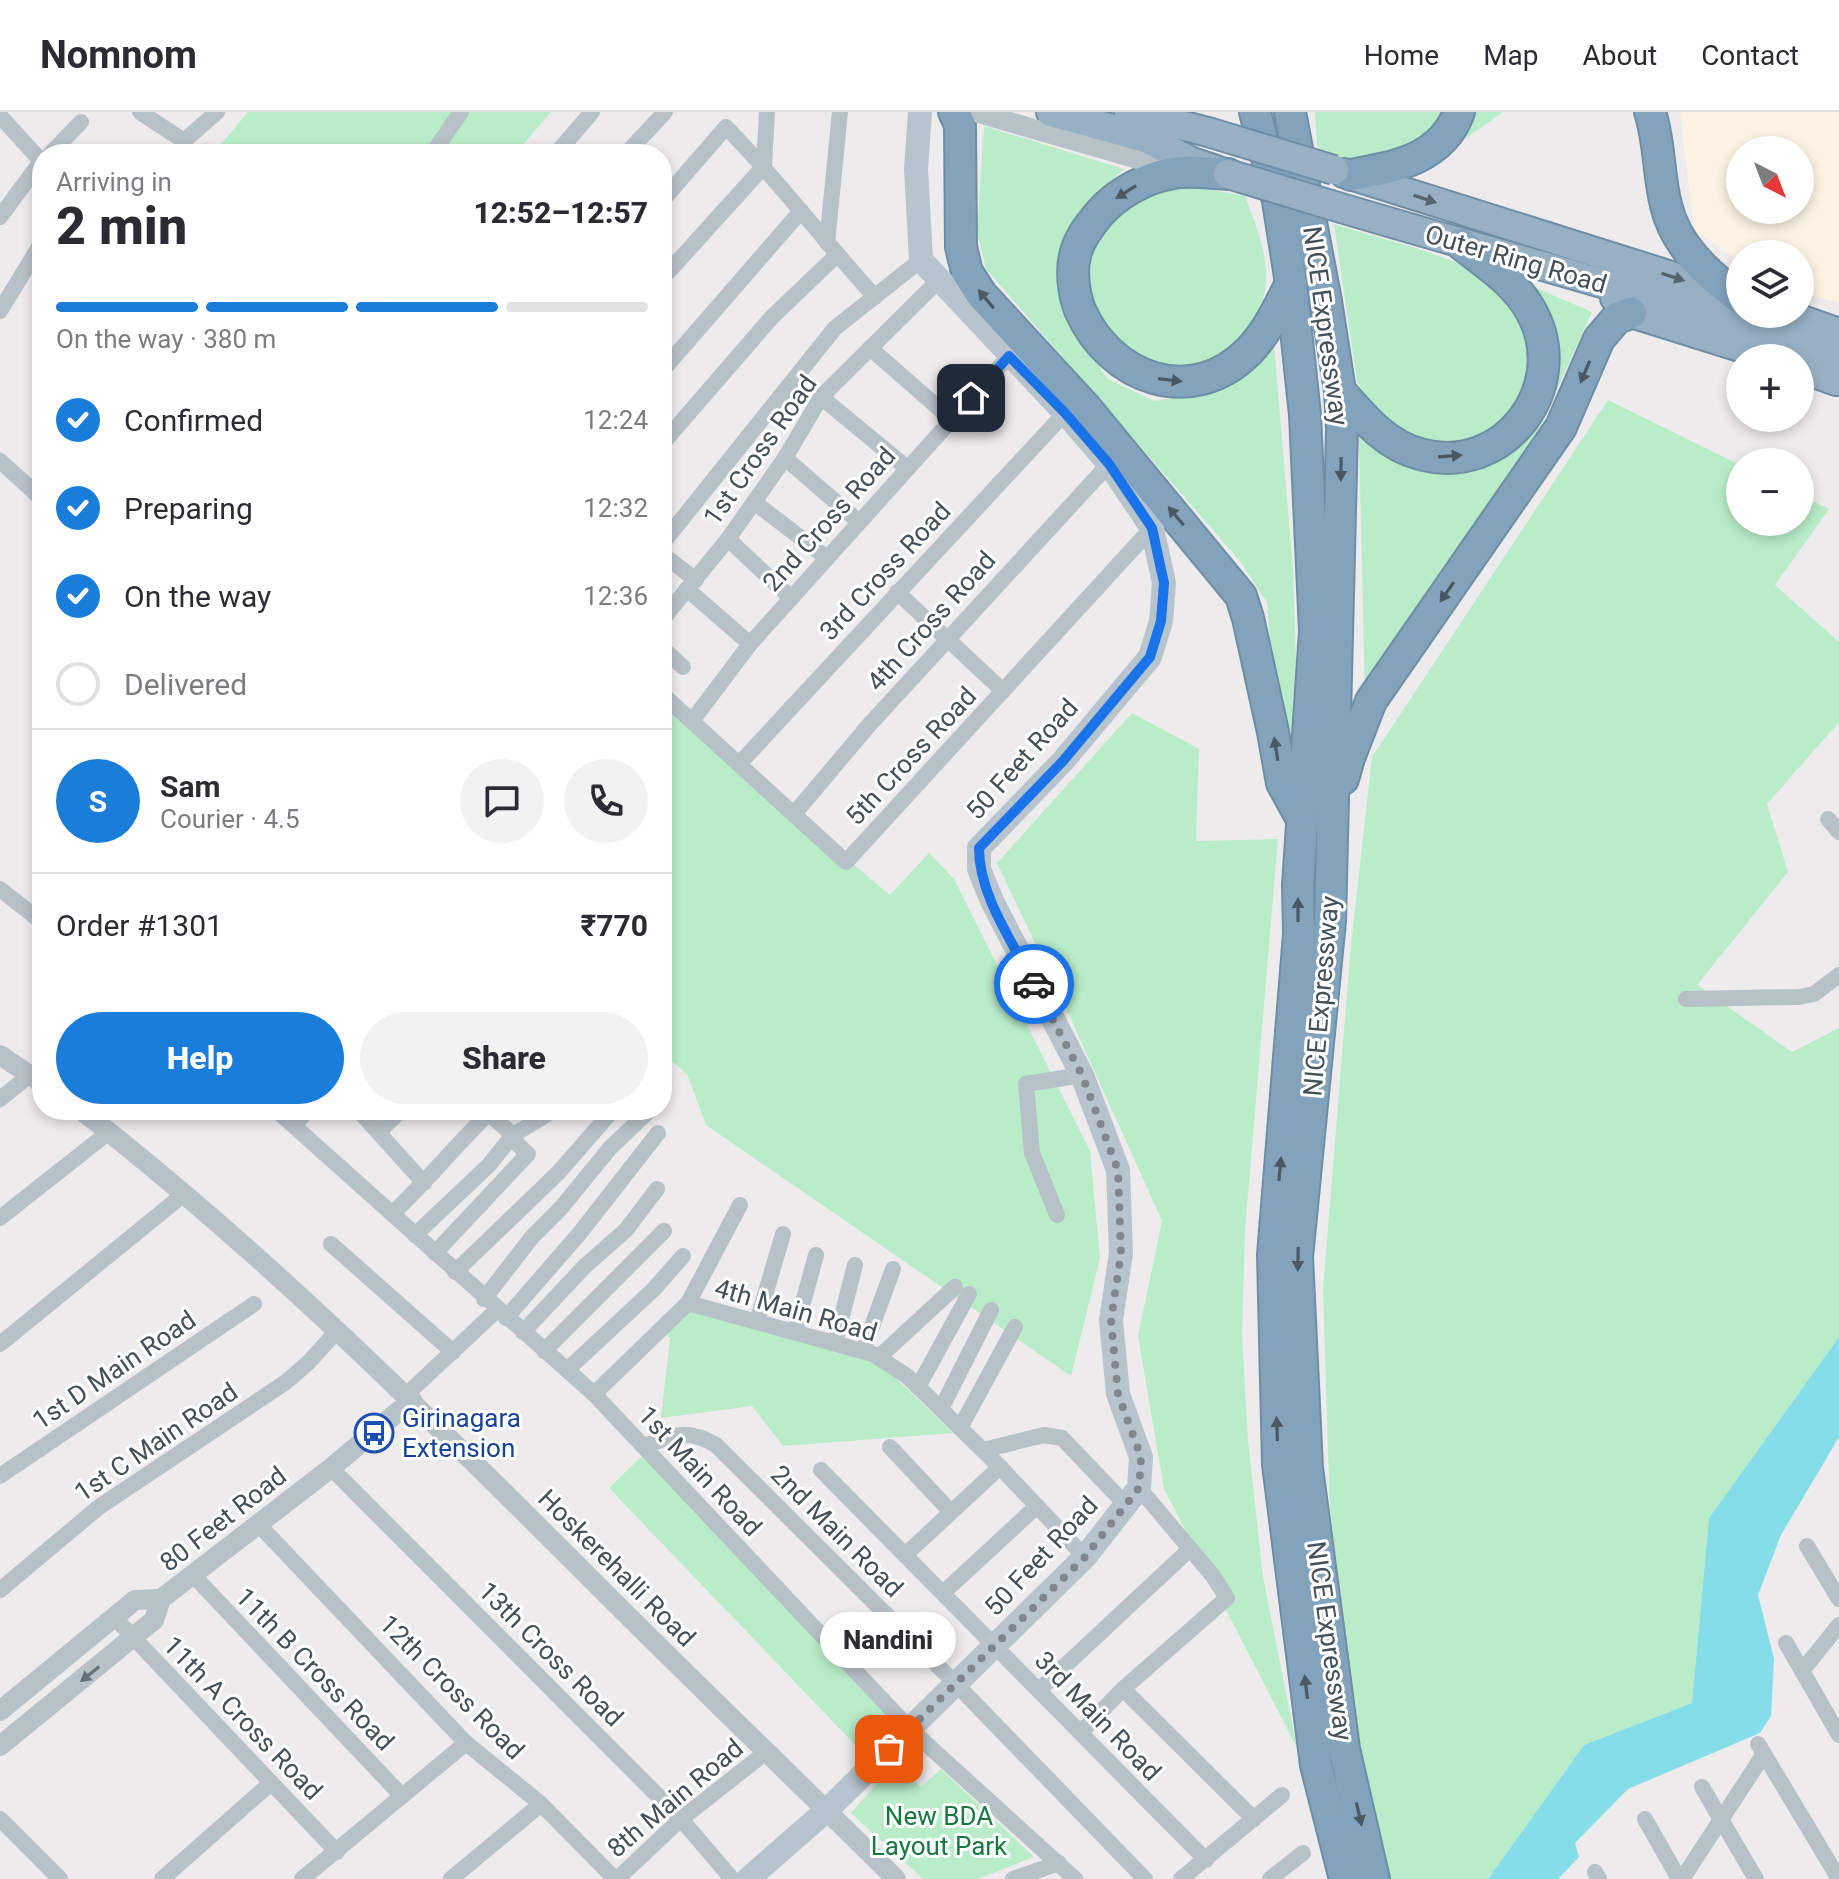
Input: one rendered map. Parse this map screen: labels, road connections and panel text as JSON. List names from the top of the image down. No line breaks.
{"streets":{"highway":["Outer Ring Road","NICE Expressway"],"main road":["50 Feet Road"],"street":["1st Cross Road","2nd Cross Road","3rd Cross Road","4th Cross Road","5th Cross Road","4th Main Road","1st D Main Road","1st C Main Road","1st Main Road","80 Feet Road","2nd Main Road","Hoskerehalli Road","13th Cross Road","11th B Cross Road","12th Cross Road","3rd Main Road","11th A Cross Road","8th Main Road"]},"crossings":[["1st Cross Road","50 Feet Road"],["2nd Cross Road","5th Cross Road"],["2nd Cross Road","50 Feet Road"],["3rd Cross Road","5th Cross Road"],["3rd Cross Road","50 Feet Road"],["4th Cross Road","5th Cross Road"],["4th Cross Road","50 Feet Road"],["5th Cross Road","50 Feet Road"],["50 Feet Road","4th Main Road"],["50 Feet Road","1st Main Road"],["50 Feet Road","2nd Main Road"],["50 Feet Road","Hoskerehalli Road"],["50 Feet Road","3rd Main Road"],["4th Main Road","1st Main Road"],["1st C Main Road","Hoskerehalli Road"],["1st Main Road","2nd Main Road"],["80 Feet Road","Hoskerehalli Road"],["80 Feet Road","13th Cross Road"],["80 Feet Road","11th B Cross Road"],["80 Feet Road","12th Cross Road"],["80 Feet Road","11th A Cross Road"],["Hoskerehalli Road","8th Main Road"],["13th Cross Road","8th Main Road"],["12th Cross Road","8th Main Road"]],"parks":["New BDA Layout Park"],"places":{"bus stop":["Girinagara Extension"],"other":["Nandini"]},"north":"bottom right","page":{"header":"Nomnom","nav":["Home","Map","About","Contact"],"map_buttons":["+","−"],"heading":["2 min","Arriving in","12:52–12:57"],"panel":["Sam","Courier · 4.5","Order #1301","₹770"],"bar":"On the way · 380 m","list":[["Confirmed","12:24"],["Preparing","12:32"],["On the way","12:36"],"Delivered"],"round":"S","buttons":["Help","Share"],"bubble":"Nandini"}}
